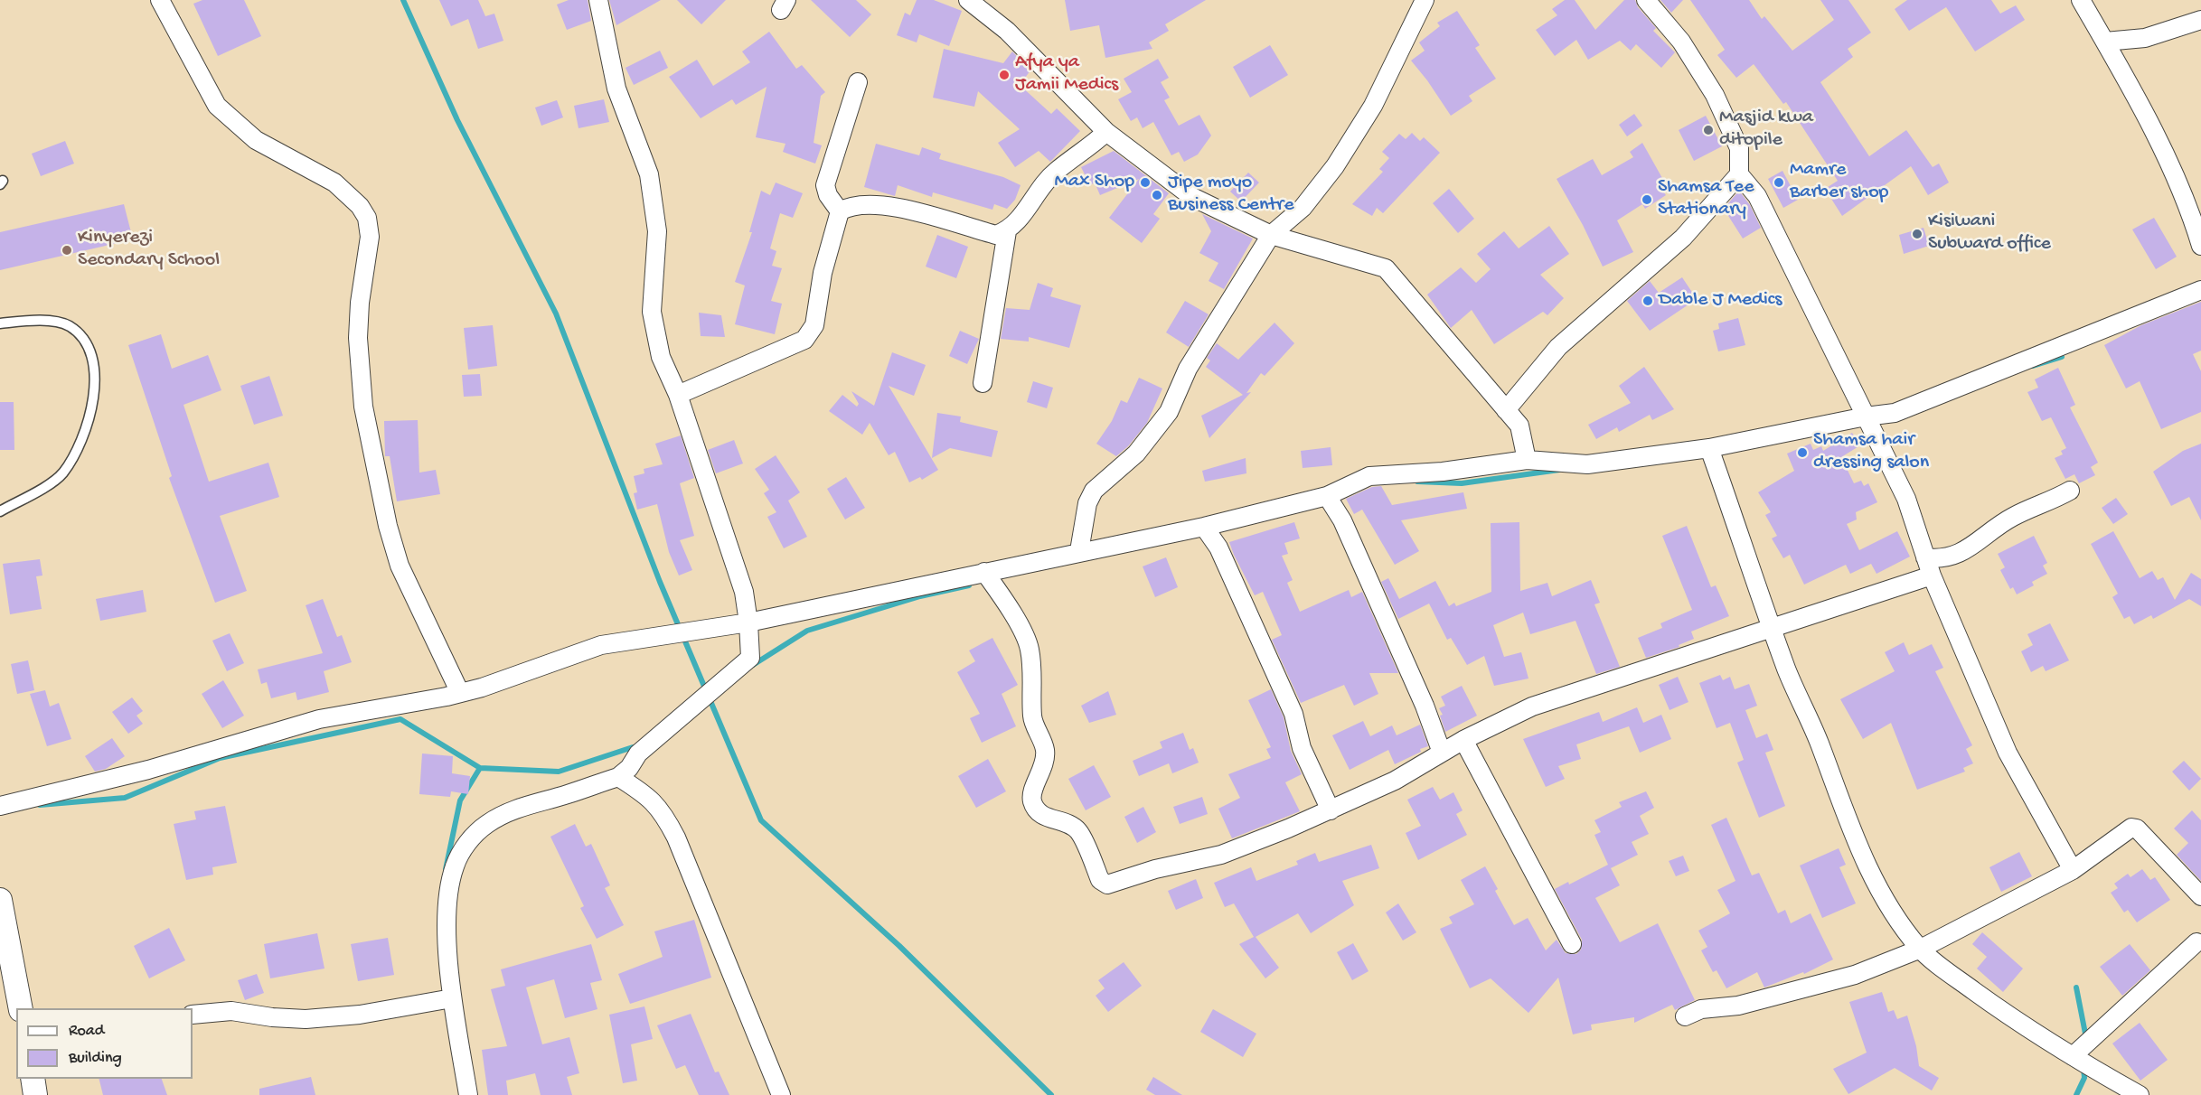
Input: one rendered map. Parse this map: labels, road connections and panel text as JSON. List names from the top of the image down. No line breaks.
{"places":["Afya ya Jamii Medics","Masjid kwa ditopile","Max Shop","Mamre Barber shop","Jipe moyo Business Centre","Shamsa Tee Stationary","Kisiwani Subward office","Kinyerezi Secondary School","Dable J Medics","Shamsa hair dressing salon"],"legend":["Road","Building"]}
